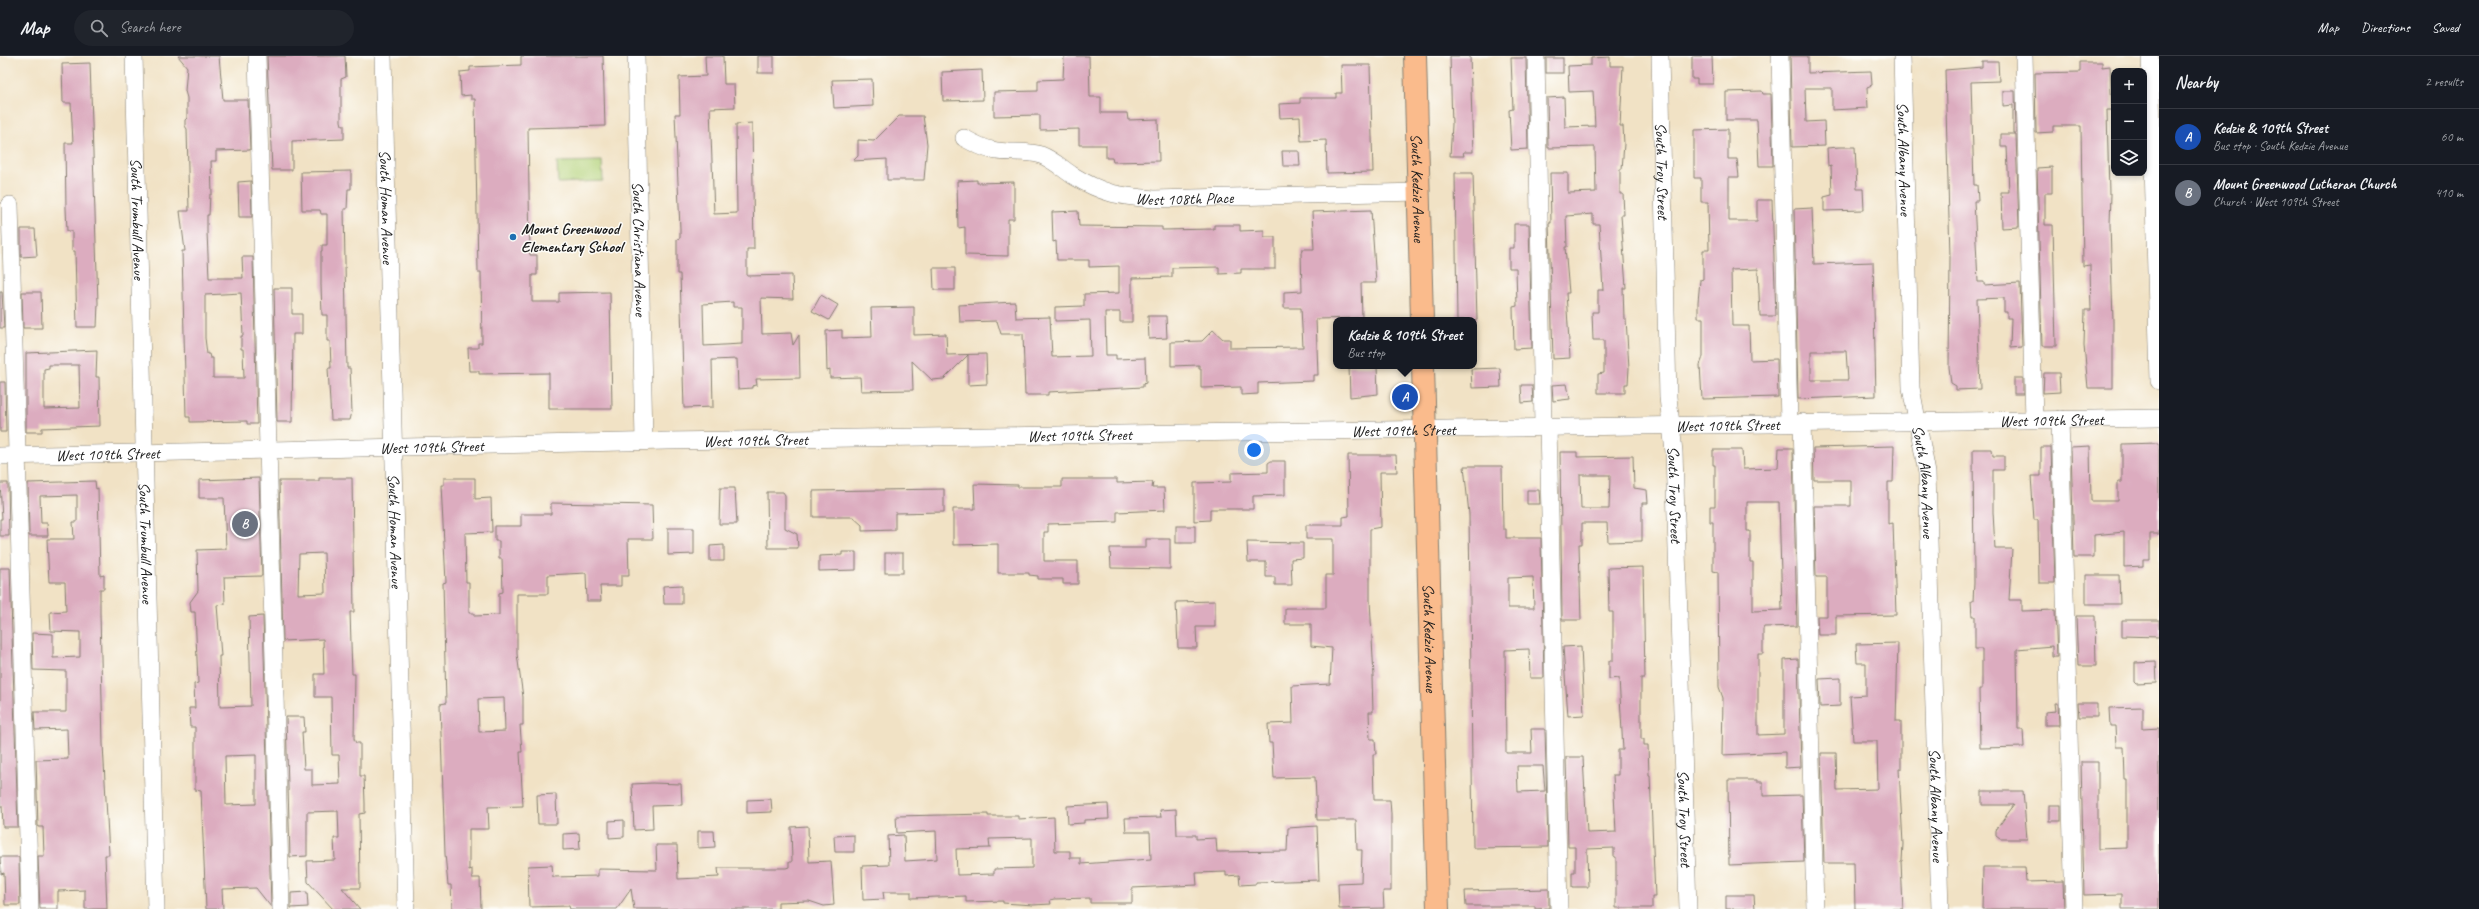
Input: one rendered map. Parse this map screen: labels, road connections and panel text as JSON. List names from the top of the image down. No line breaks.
{"streets":{"main road":["South Kedzie Avenue"],"street":["South Albany Avenue","South Troy Street","West 108th Place","South Homan Avenue","South Trumbull Avenue","South Christiana Avenue","West 109th Street"]},"crossings":[["South Albany Avenue","West 109th Street"],["South Troy Street","West 109th Street"],["South Kedzie Avenue","West 108th Place"],["South Kedzie Avenue","West 109th Street"],["South Homan Avenue","West 109th Street"],["South Trumbull Avenue","West 109th Street"],["South Christiana Avenue","West 109th Street"]],"places":["Mount Greenwood Elementary School"],"page":{"header":"Map","search":"Search here","nav":["Map","Directions","Saved"],"heading":["Nearby","2 results"],"map_buttons":["+","−"],"list":[{"mark":"A","name":"Kedzie & 109th Street","note":"Bus stop · South Kedzie Avenue","value":"60 m"},{"mark":"B","name":"Mount Greenwood Lutheran Church","note":"Church · West 109th Street","value":"410 m"}],"popup":["Kedzie & 109th Street","Bus stop"],"pins":["A","B"]}}
